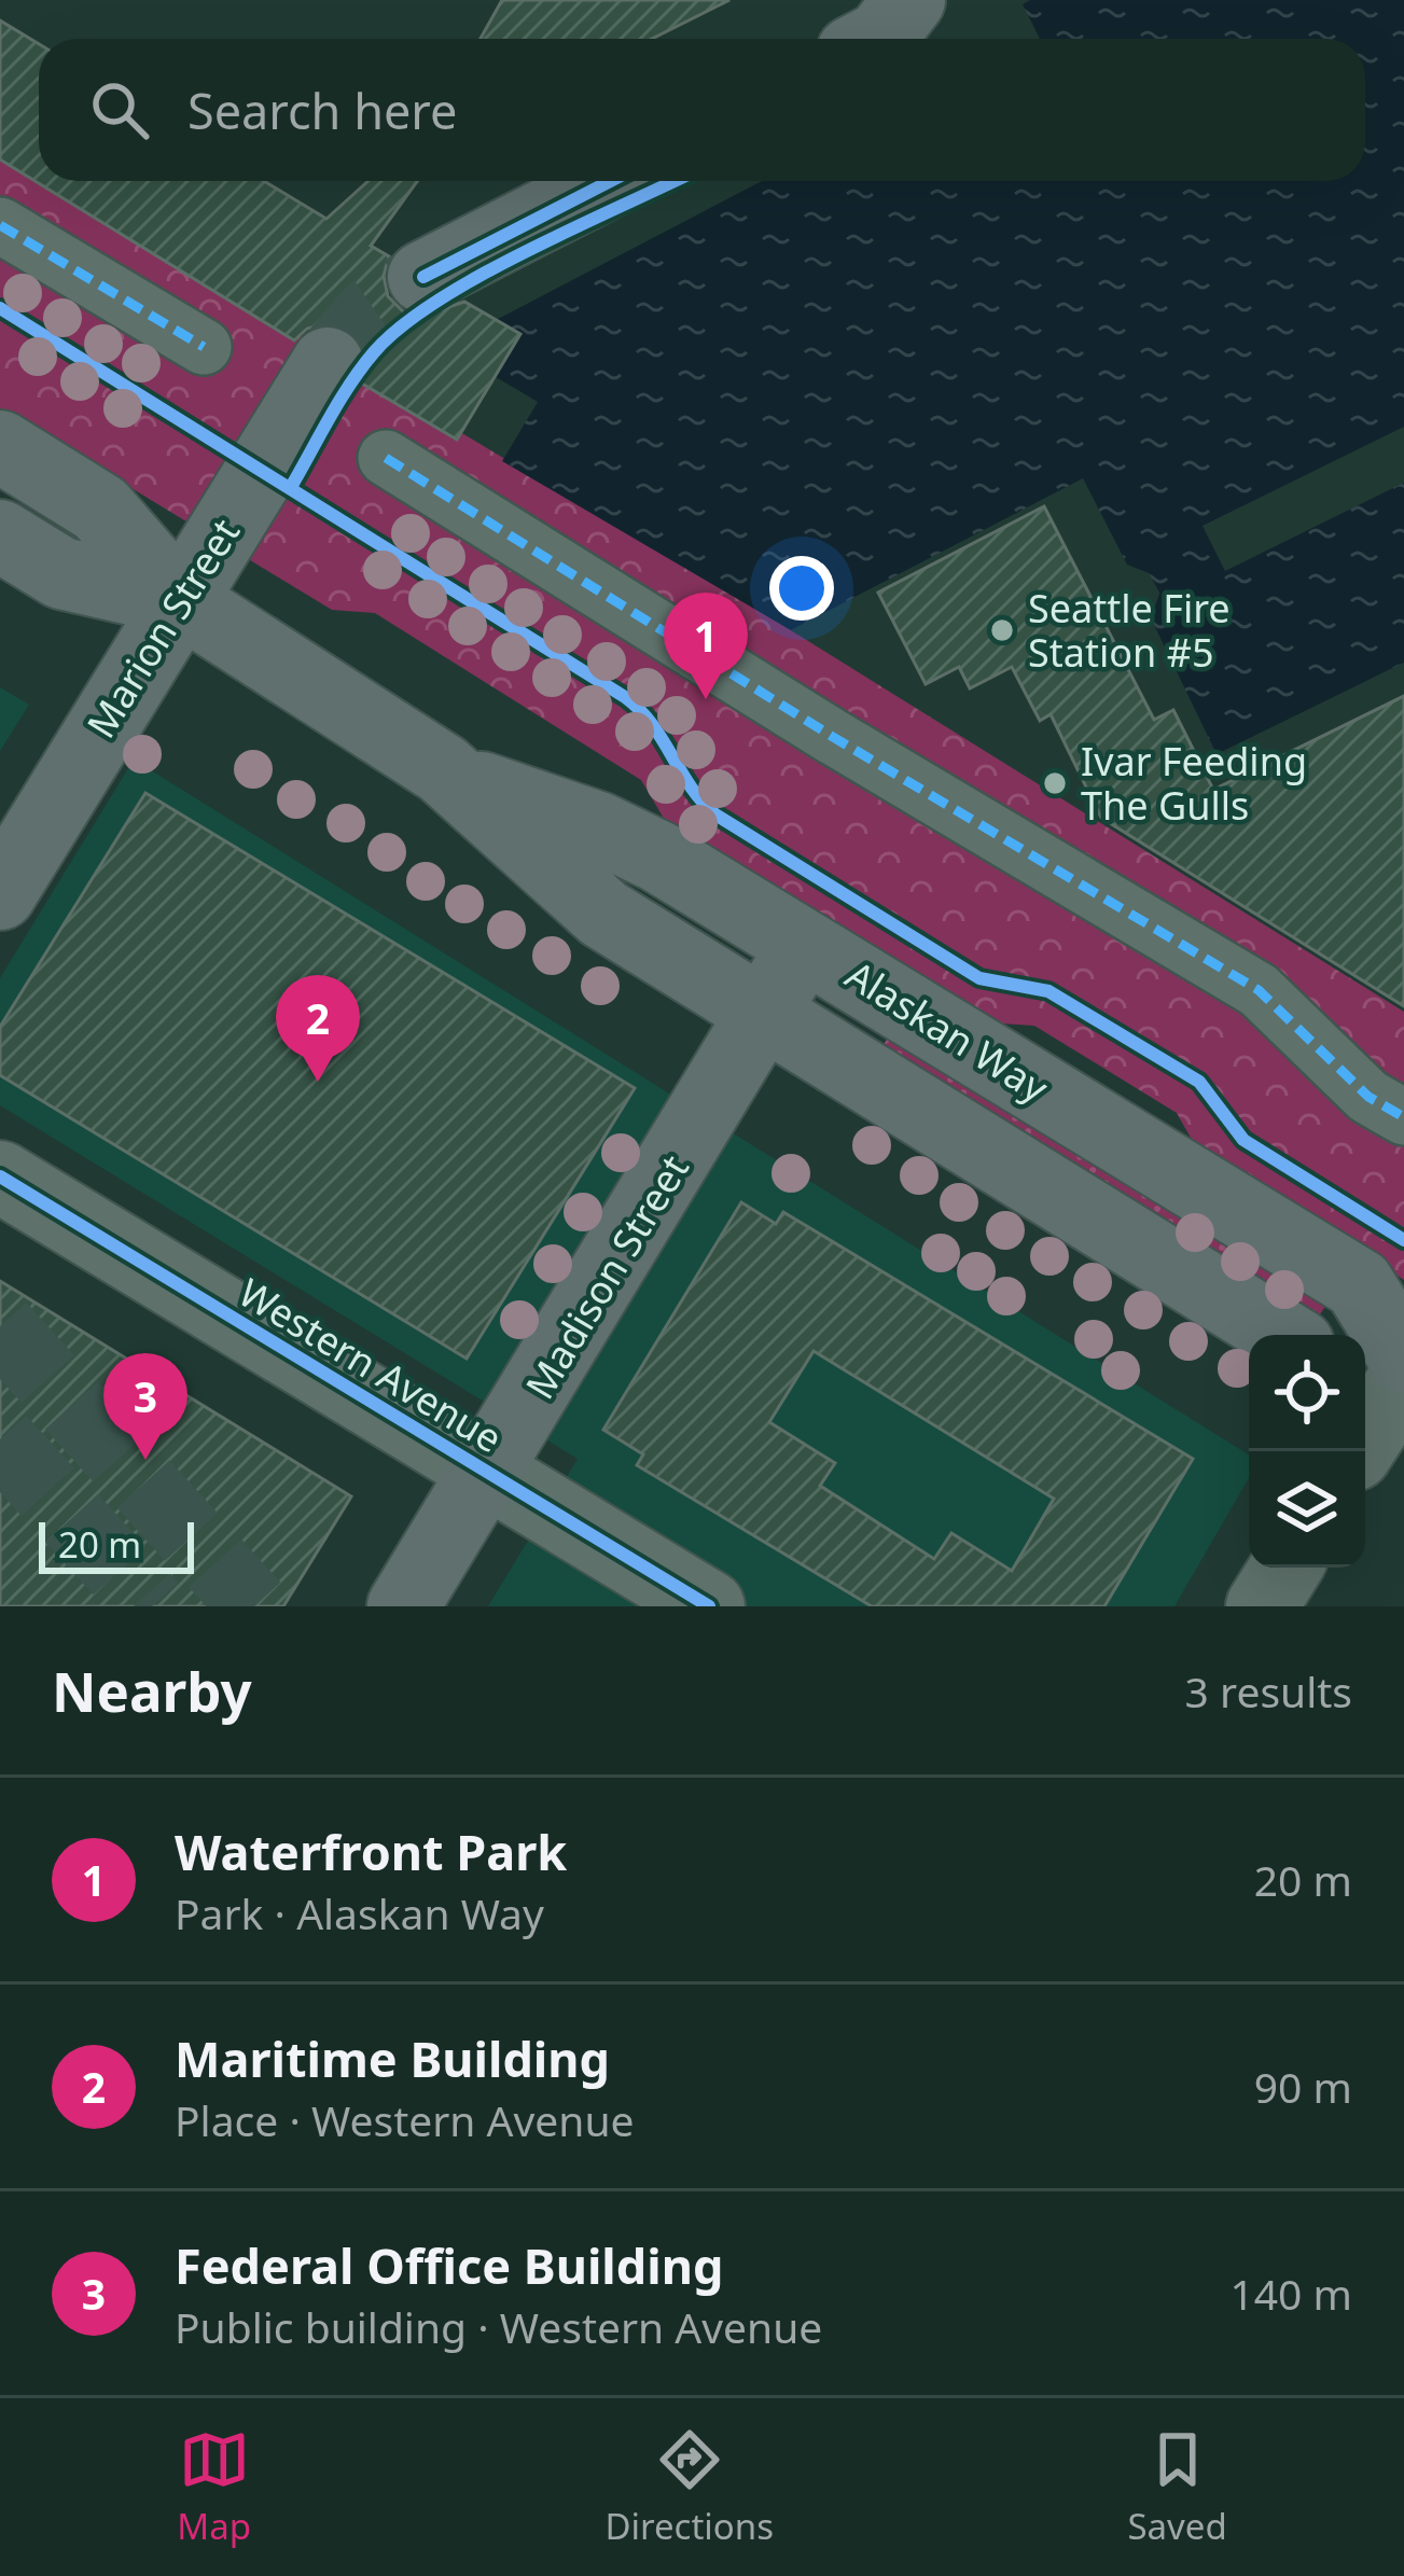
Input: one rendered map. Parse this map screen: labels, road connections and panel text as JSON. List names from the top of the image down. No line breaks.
{"streets":{"main road":["Marion Street","Alaskan Way","Madison Street","Western Avenue"]},"crossings":[["Marion Street","Alaskan Way"],["Alaskan Way","Madison Street"],["Madison Street","Western Avenue"]],"places":["Seattle Fire Station #5","Ivar Feeding The Gulls"],"scale_bar":"20 m","page":{"search":"Search here","pins":["1","2","3"],"scale":"20 m","heading":["Nearby","3 results"],"list":[{"mark":"1","name":"Waterfront Park","note":"Park · Alaskan Way","value":"20 m"},{"mark":"2","name":"Maritime Building","note":"Place · Western Avenue","value":"90 m"},{"mark":"3","name":"Federal Office Building","note":"Public building · Western Avenue","value":"140 m"}],"nav":["Map","Directions","Saved"]}}
